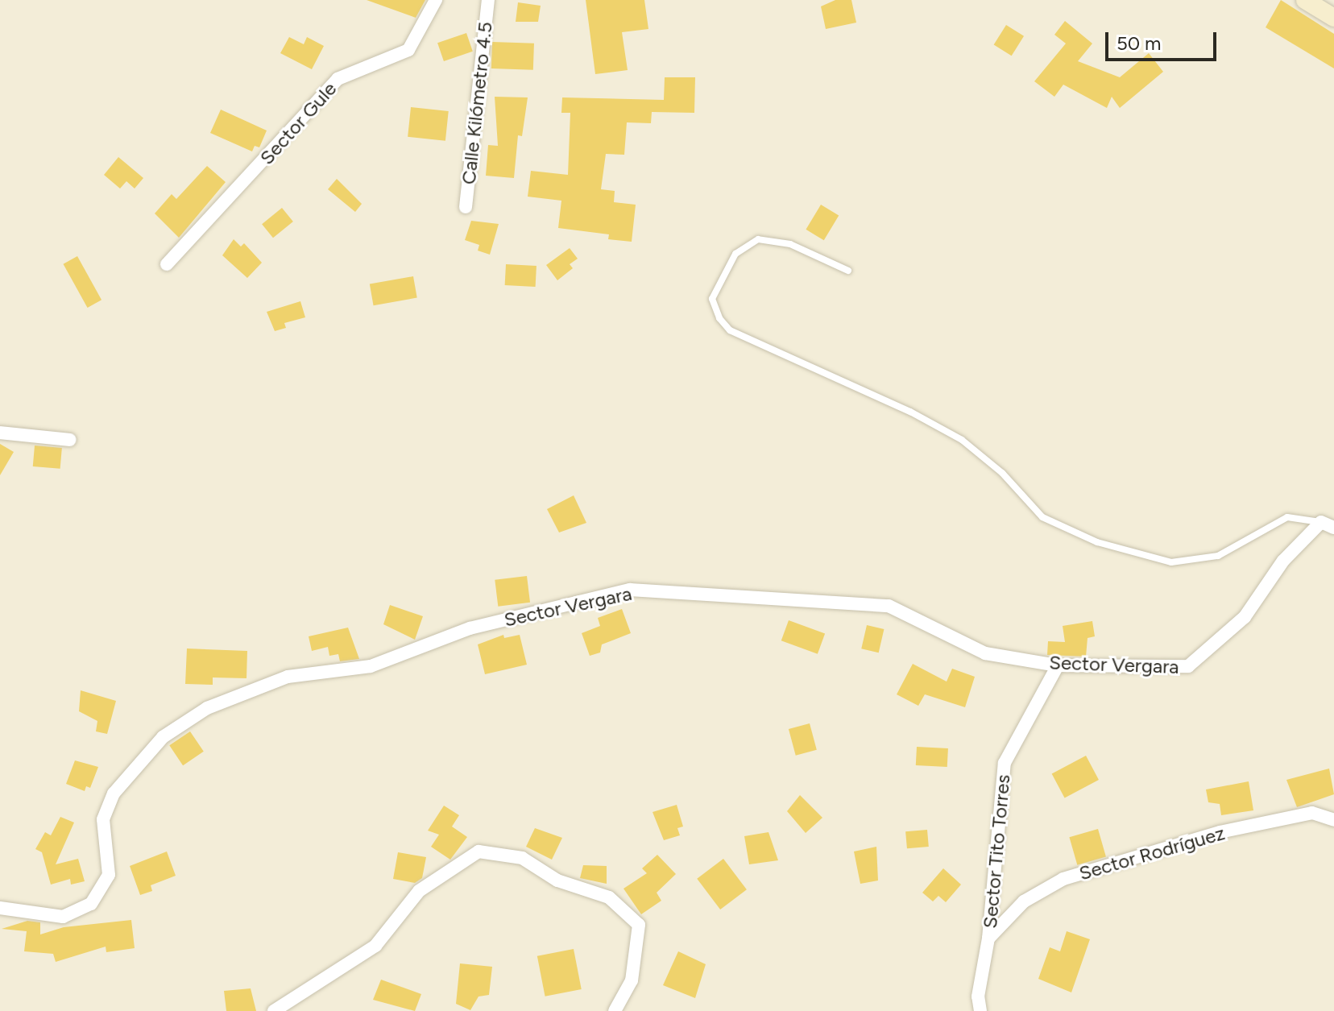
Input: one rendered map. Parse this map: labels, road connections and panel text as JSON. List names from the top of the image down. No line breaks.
{"streets":{"street":["Calle Kilómetro 4.5","Sector Gule","Sector Vergara","Sector Tito Torres","Sector Rodríguez"]},"crossings":[["Sector Vergara","Sector Tito Torres"],["Sector Tito Torres","Sector Rodríguez"]],"scale_bar":"50 m"}
